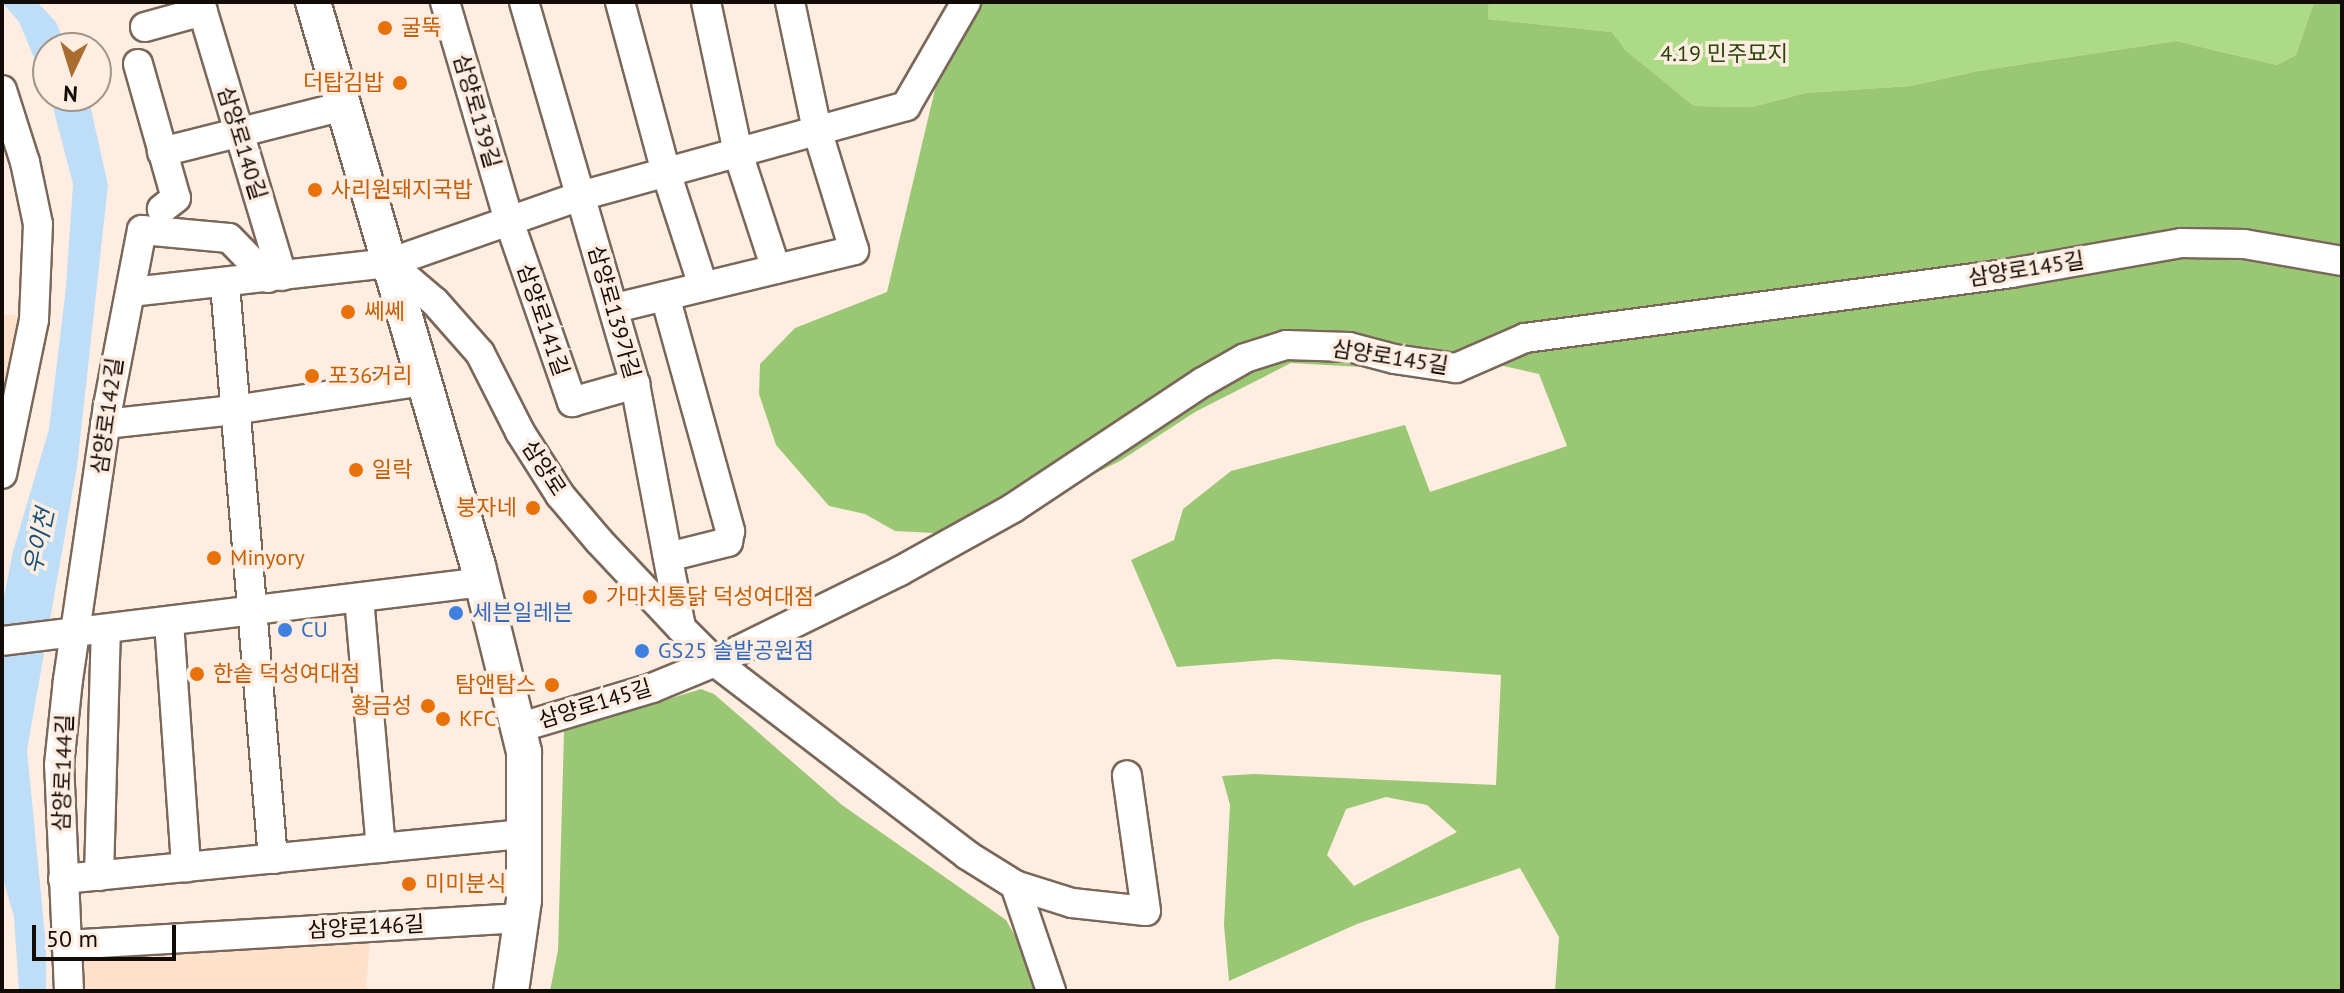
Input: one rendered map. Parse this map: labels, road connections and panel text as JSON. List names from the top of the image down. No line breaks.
{"streets":{"street":["삼양로139길","삼양로140길","삼양로145길","삼양로139가길","삼양로141길","삼양로142길","삼양로","삼양로144길","삼양로146길"]},"crossings":[["삼양로139길","삼양로141길"],["삼양로140길","삼양로142길"],["삼양로145길","삼양로"],["삼양로139가길","삼양로141길"],["삼양로139가길","삼양로"],["삼양로142길","삼양로144길"],["삼양로144길","삼양로146길"]],"water":["우이천"],"parks":["4.19 민주묘지"],"places":["굴뚝","더탑김밥","사리원돼지국밥","쎄쎄","포36거리","일락","붕자네","Minyory","가마치통닭 덕성여대점","세븐일레븐","CU","GS25 솔밭공원점","한솥 덕성여대점","탐앤탐스","황금성","KFC","미미분식"],"scale_bar":"50 m","north":"bottom"}
